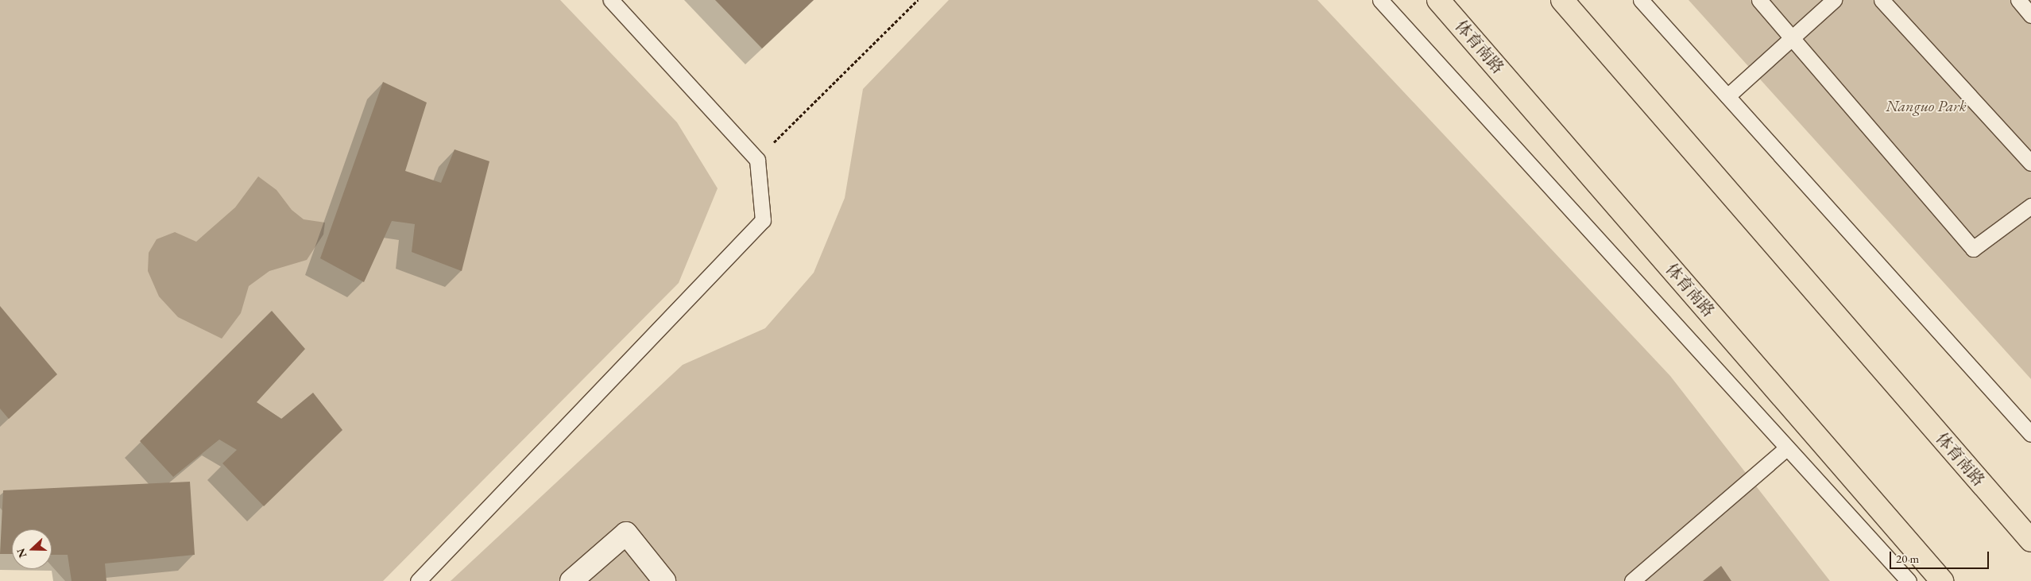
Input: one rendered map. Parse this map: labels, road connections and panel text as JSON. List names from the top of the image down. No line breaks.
{"streets":{"main road":["体育南路"]},"parks":["Nanguo Park"],"scale_bar":"20 m","north":"left"}
